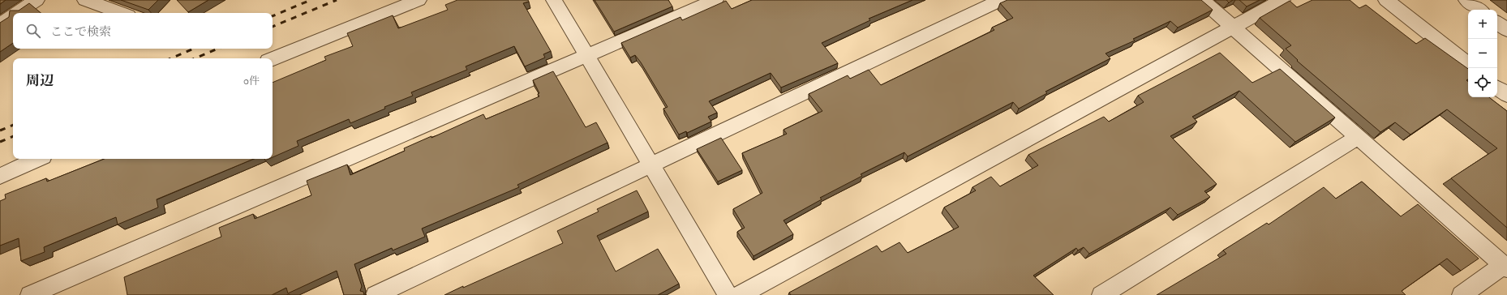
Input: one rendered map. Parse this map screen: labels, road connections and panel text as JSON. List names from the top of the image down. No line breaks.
{"page":{"map_buttons":["+","−"],"search":"ここで検索","heading":["周辺","0件"]}}
